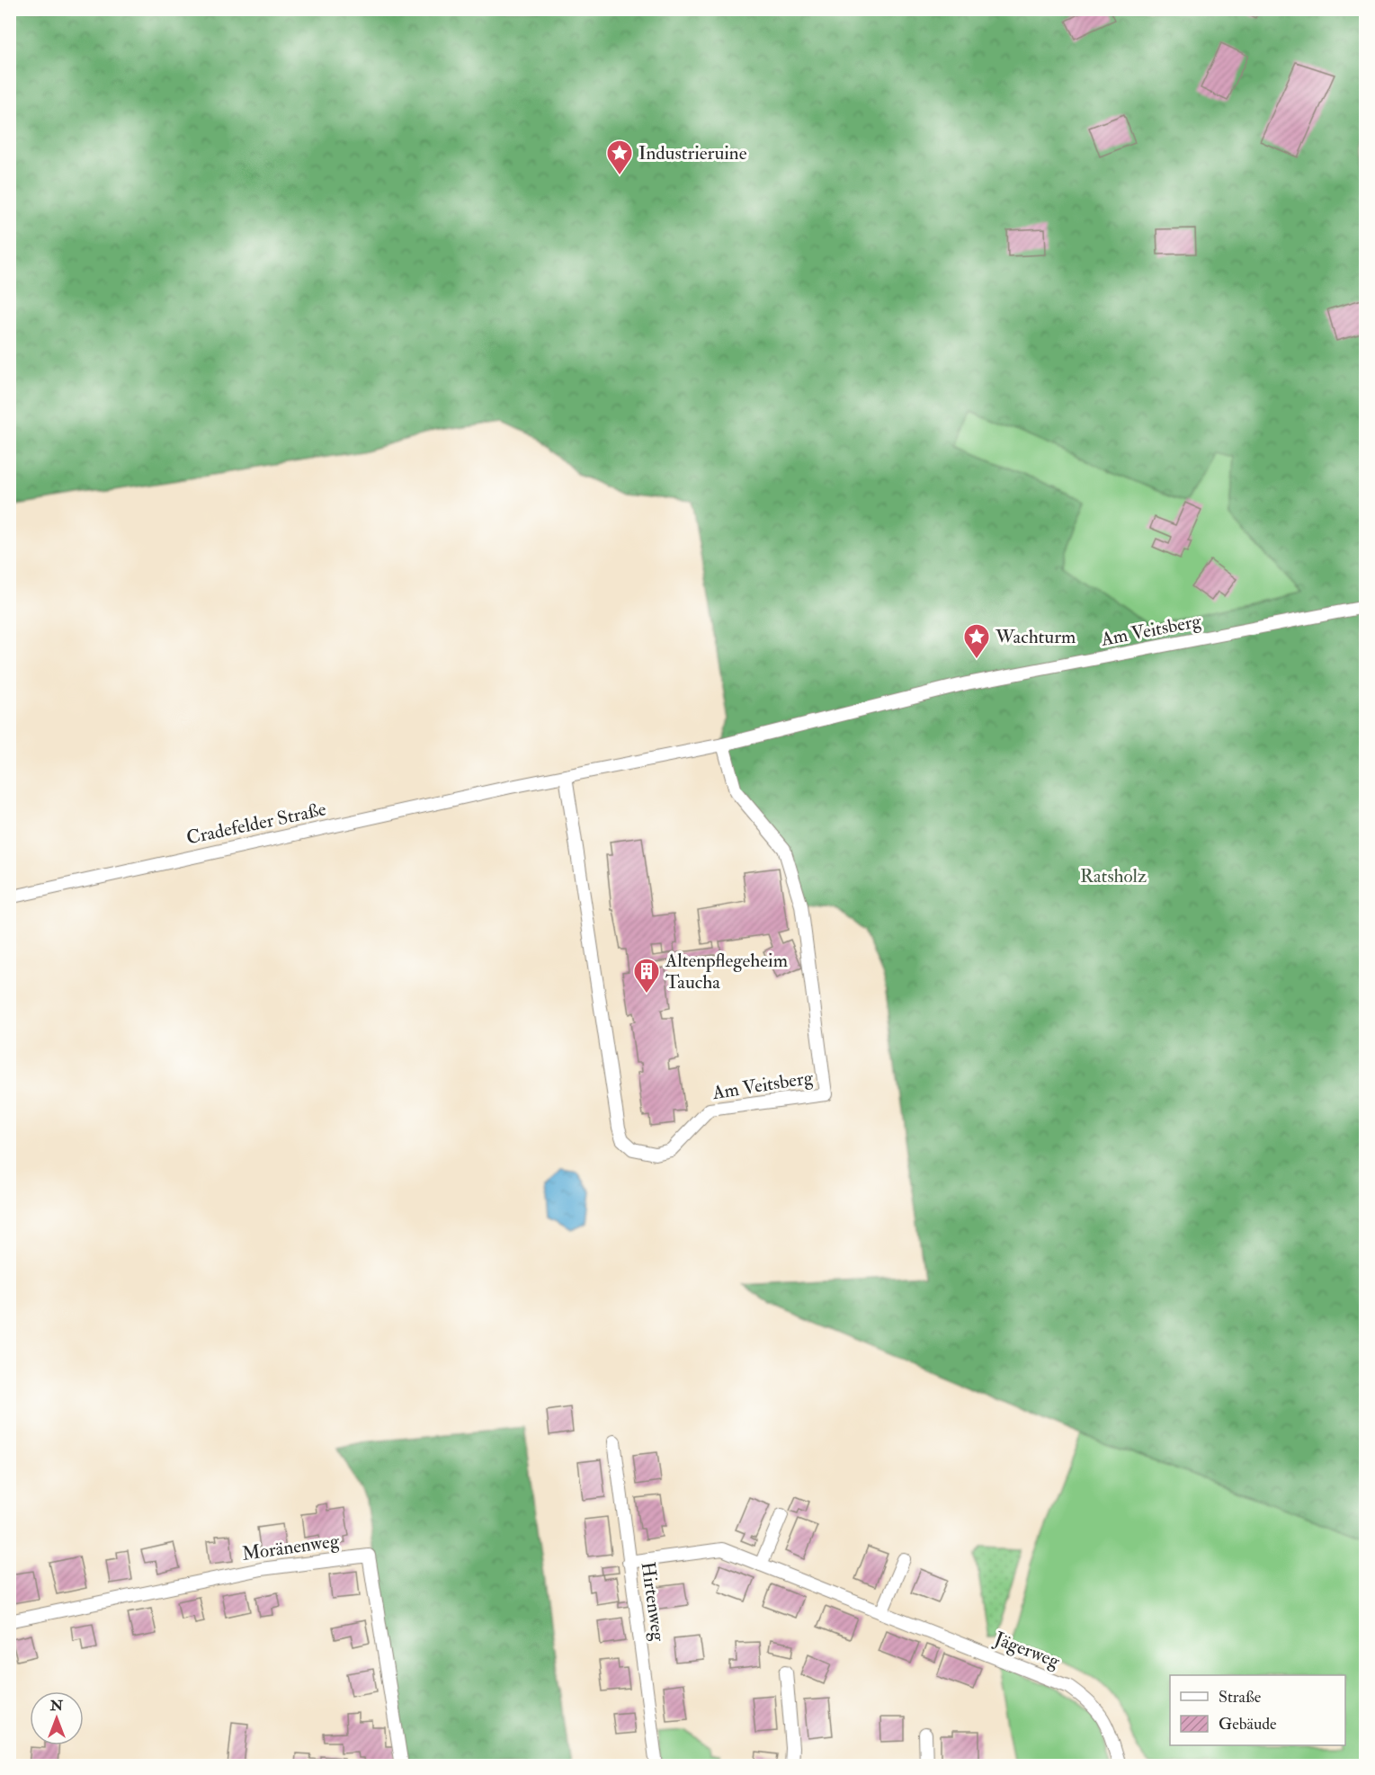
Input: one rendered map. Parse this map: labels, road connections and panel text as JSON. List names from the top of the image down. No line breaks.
{"streets":{"street":["Am Veitsberg","Cradefelder Straße","Moränenweg","Hirtenweg","Jägerweg"]},"crossings":[["Am Veitsberg","Cradefelder Straße"],["Hirtenweg","Jägerweg"]],"parks":["Ratsholz"],"places":{"place":["Industrieruine","Wachturm"],"building":["Altenpflegeheim Taucha"]},"legend":["Straße","Gebäude"],"north":"top"}
